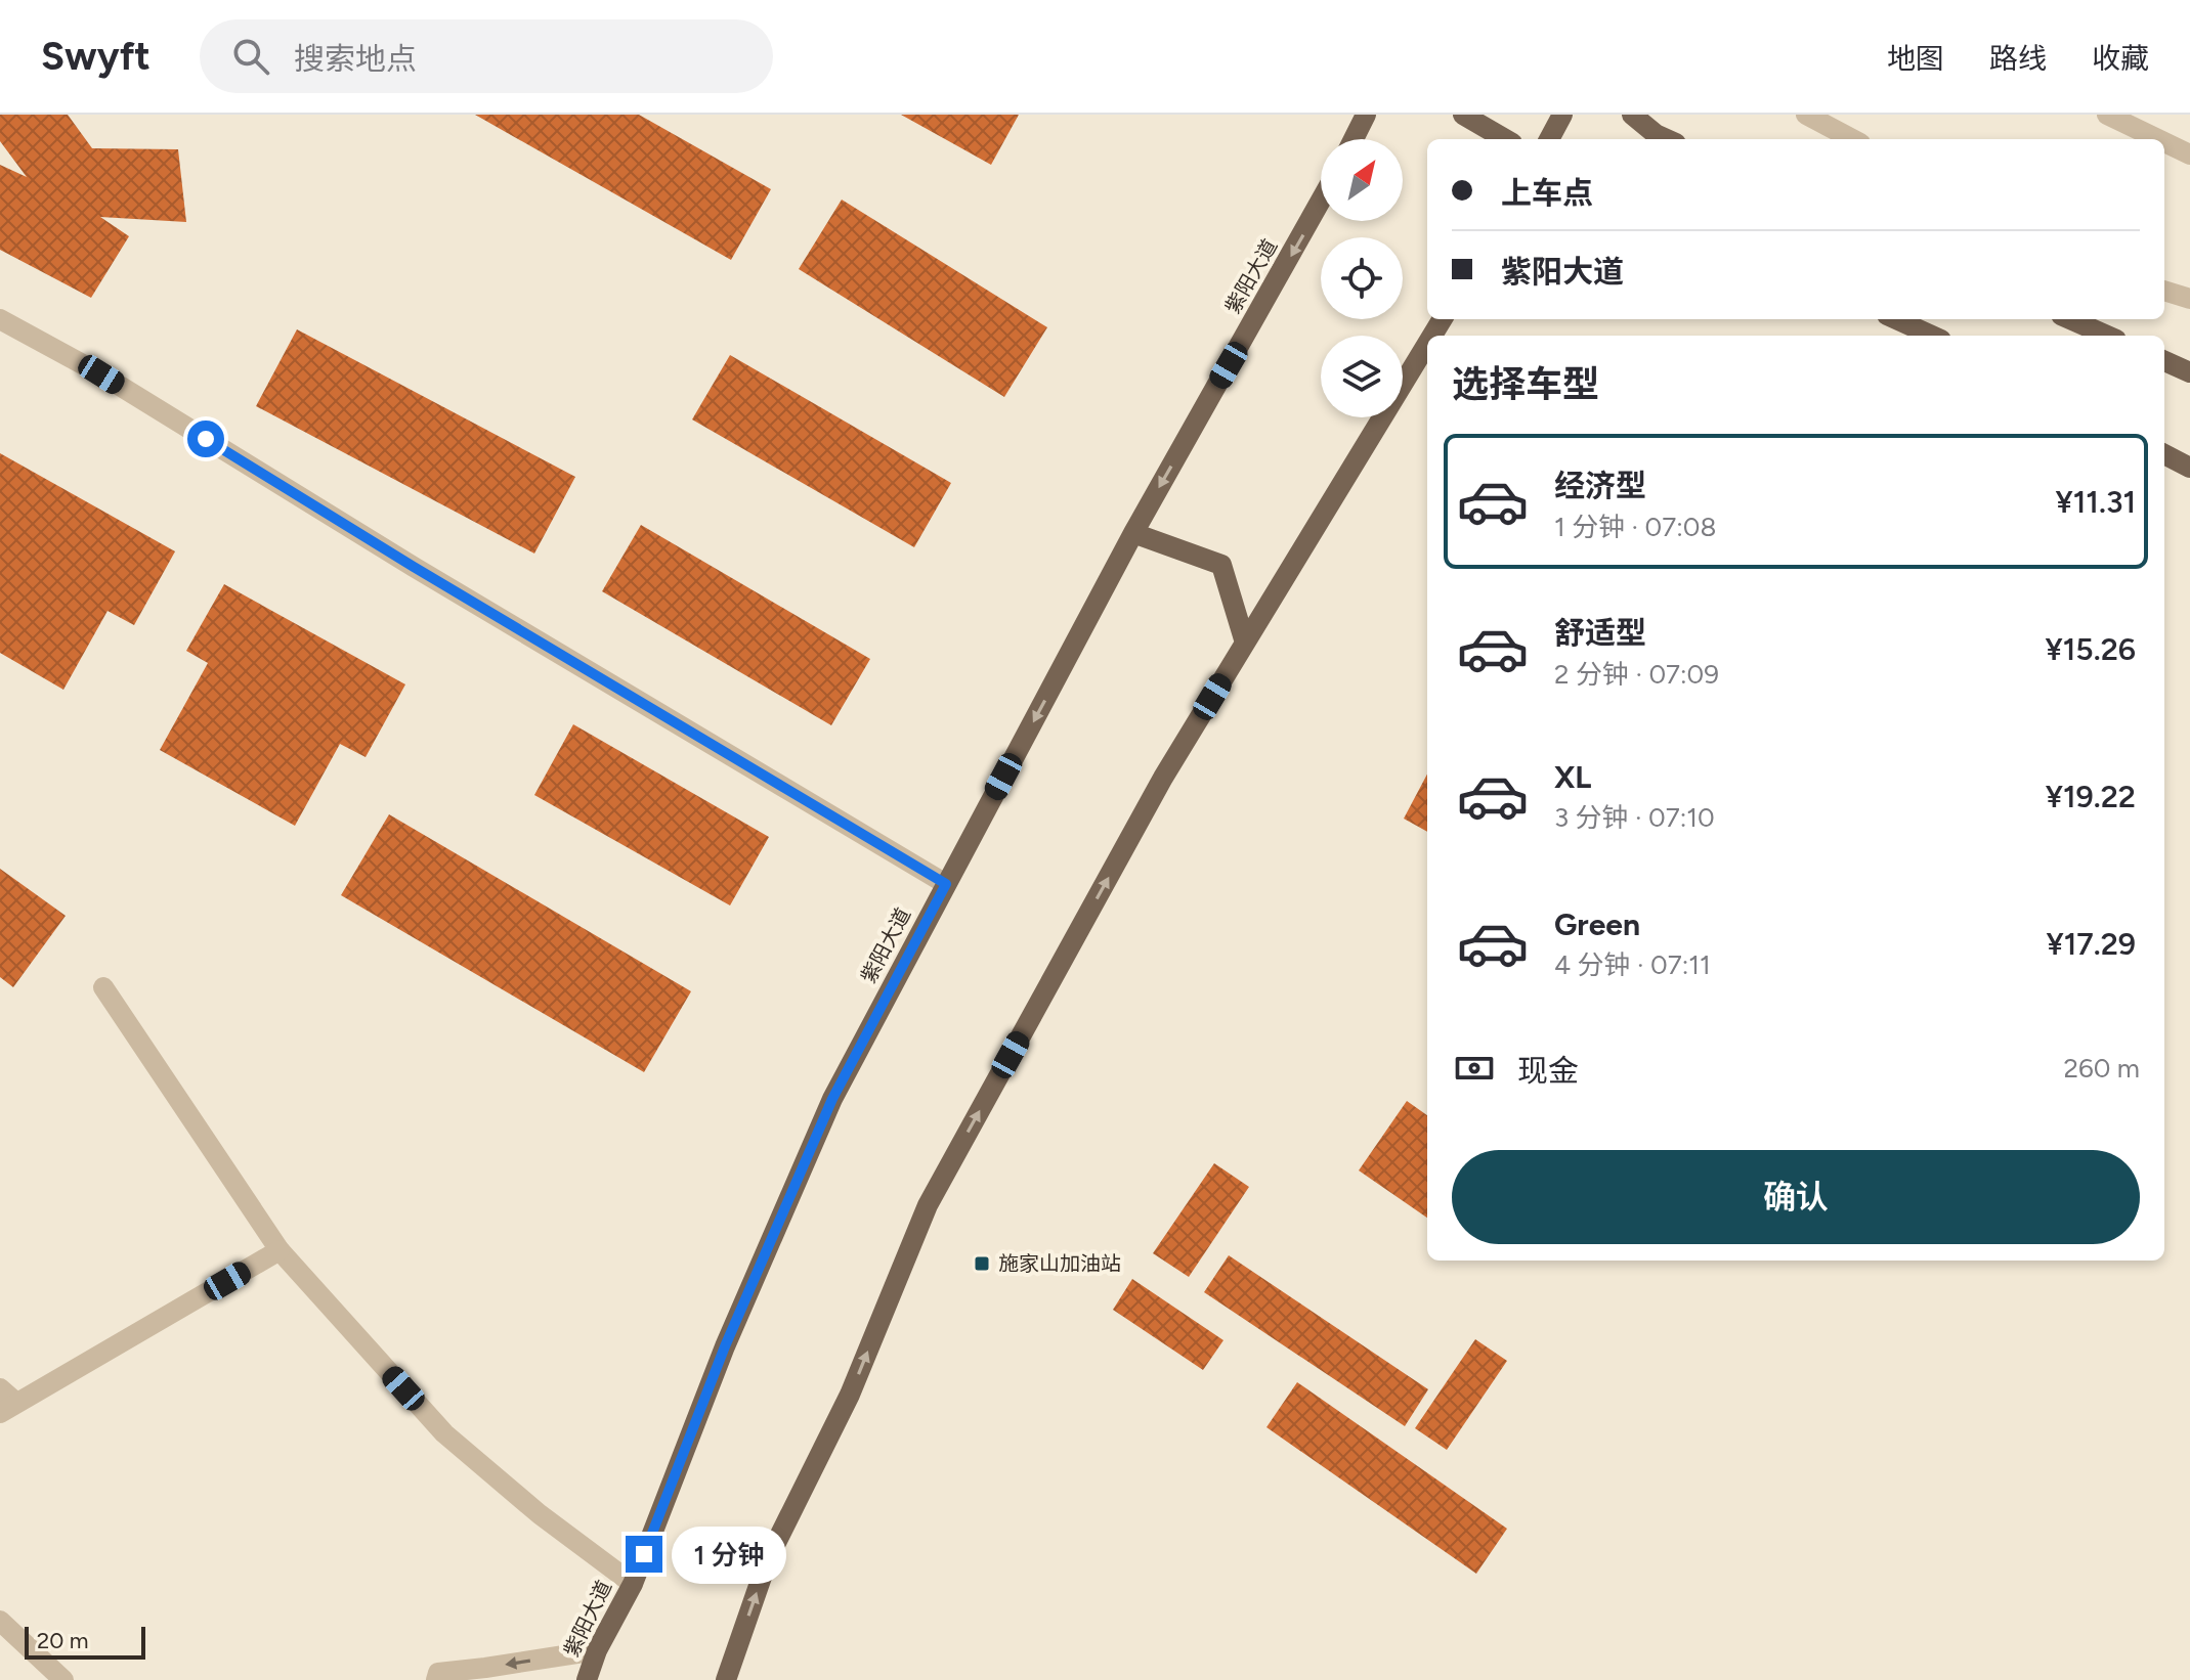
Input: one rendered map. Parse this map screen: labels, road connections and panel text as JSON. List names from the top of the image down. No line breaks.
{"streets":{"main road":["紫阳大道"]},"places":{"transit":["施家山加油站"]},"scale_bar":"20 m","north":"top right","page":{"header":"Swyft","search":"搜索地点","nav":["地图","路线","收藏"],"banner":["上车点","紫阳大道"],"heading":"选择车型","list":[{"name":"经济型","note":"1 分钟 · 07:08","value":"¥11.31"},{"name":"舒适型","note":"2 分钟 · 07:09","value":"¥15.26"},{"name":"XL","note":"3 分钟 · 07:10","value":"¥19.22"},{"name":"Green","note":"4 分钟 · 07:11","value":"¥17.29"}],"pay":["现金","260 m"],"buttons":"确认","bubble":"1 分钟","scale":"20 m"}}
